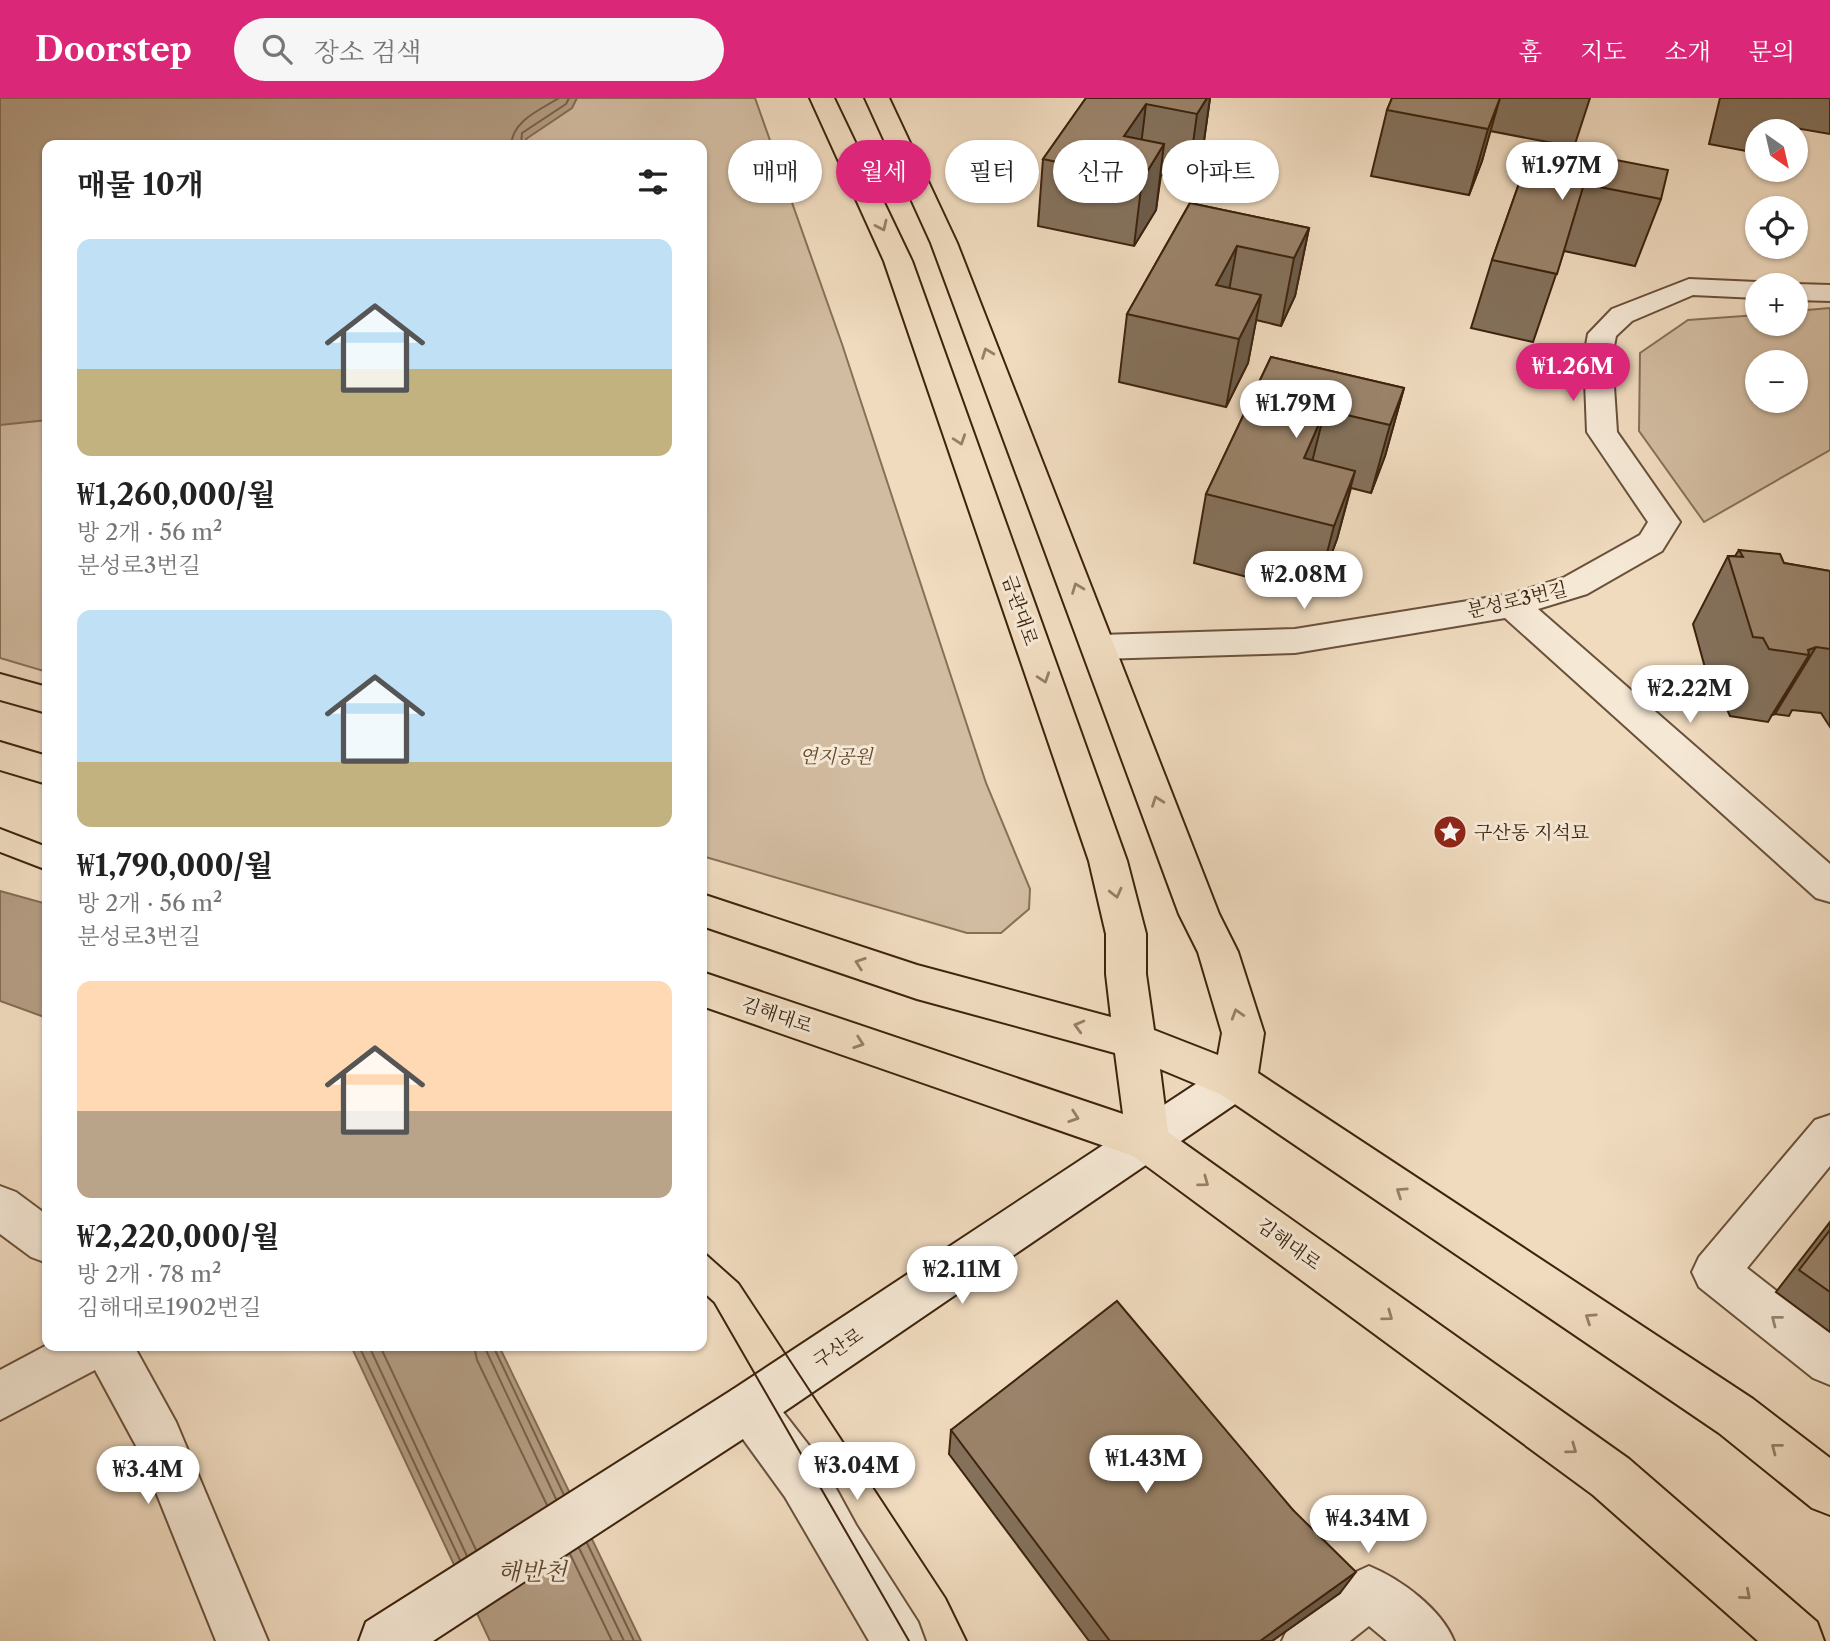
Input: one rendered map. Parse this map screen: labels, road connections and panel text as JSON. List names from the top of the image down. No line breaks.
{"streets":{"main road":["금관대로","김해대로"],"street":["분성로3번길","구산로"]},"crossings":[["금관대로","김해대로"],["금관대로","구산로"],["김해대로","구산로"]],"water":["해반천"],"parks":["연지공원"],"places":{"place":["구산동 지석묘"]},"north":"bottom right","page":{"header":"Doorstep","search":"장소 검색","nav":["홈","지도","소개","문의"],"map_buttons":["+","−"],"chip":["매매","월세","필터","신규","아파트"],"heading":"매물 10개","price":["₩1.97M","₩1.26M","₩1.79M","₩2.08M","₩2.22M","₩2.11M","₩1.43M","₩3.04M","₩3.4M","₩4.34M"],"list":[{"name":"₩1,260,000/월","note":"방 2개 · 56 m² · 분성로3번길"},{"name":"₩1,790,000/월","note":"방 2개 · 56 m² · 분성로3번길"},{"name":"₩2,220,000/월","note":"방 2개 · 78 m² · 김해대로1902번길"}]}}
